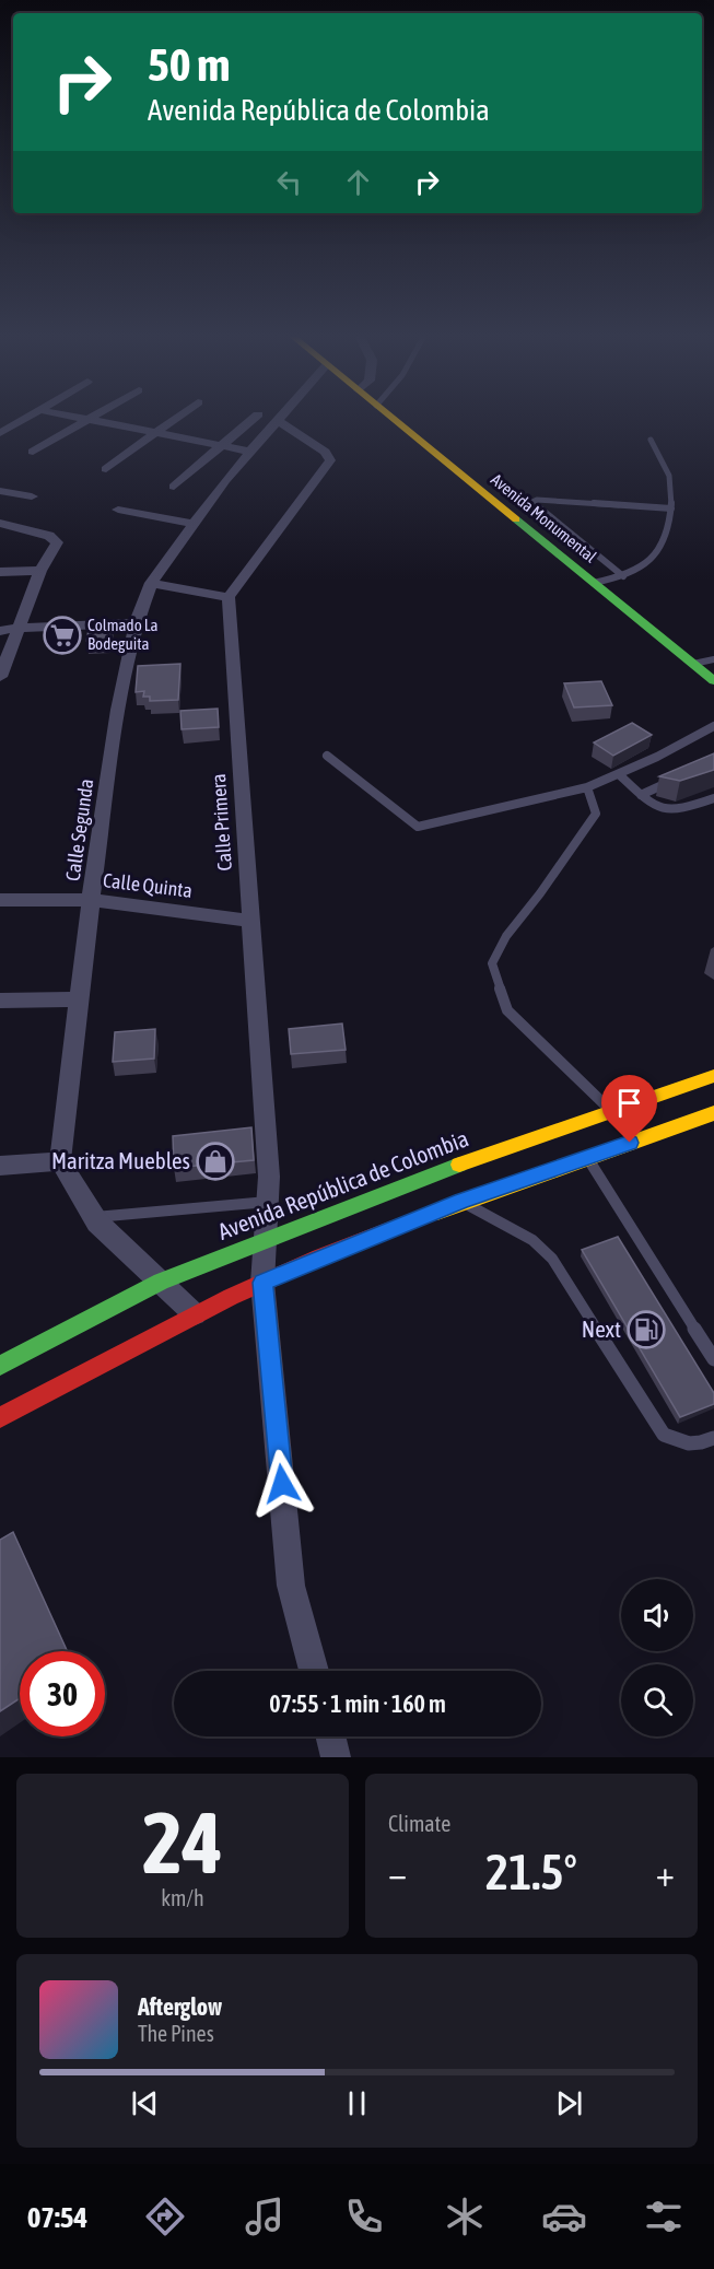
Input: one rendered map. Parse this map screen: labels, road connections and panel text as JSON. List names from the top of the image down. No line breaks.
{"streets":{"main road":["Avenida Monumental","Avenida República de Colombia"],"street":["Calle Primera","Calle Segunda","Calle Quinta"]},"crossings":[["Calle Primera","Calle Quinta"],["Calle Primera","Avenida República de Colombia"],["Calle Segunda","Calle Quinta"]],"places":{"supermarket":["Colmado La Bodeguita"],"shop":["Maritza Muebles"],"fuel station":["Next"]},"page":{"turn":["50 m","Avenida República de Colombia"],"limit":"30","trip":"07:55 · 1 min · 160 m","tile":[["24","km/h"],"Climate"],"heat":["−","21.5°","+"],"song":["Afterglow","The Pines"],"tabs":"07:54"}}
